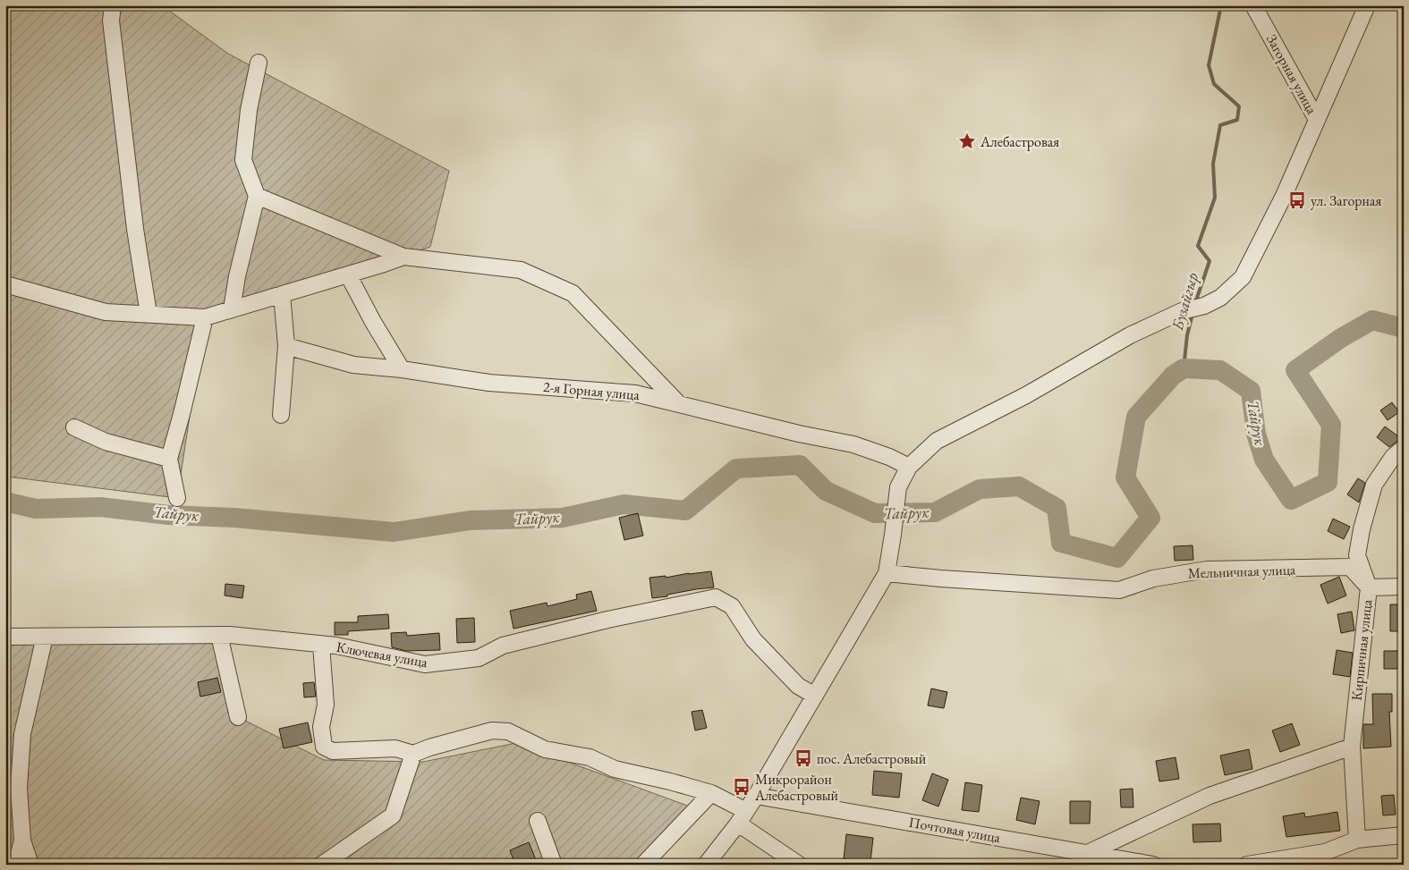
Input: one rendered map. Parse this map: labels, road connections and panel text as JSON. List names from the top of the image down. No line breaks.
{"streets":{"street":["Загорная улица","2-я Горная улица","Мельничная улица","Кирпичная улица","Ключевая улица","Почтовая улица"]},"crossings":[["Мельничная улица","Кирпичная улица"]],"water":["Бузайгыр","Тайрук"],"places":{"place":["Алебастровая"],"bus stop":["ул. Загорная","пос. Алебастровый","Микрорайон Алебастровый"]}}
